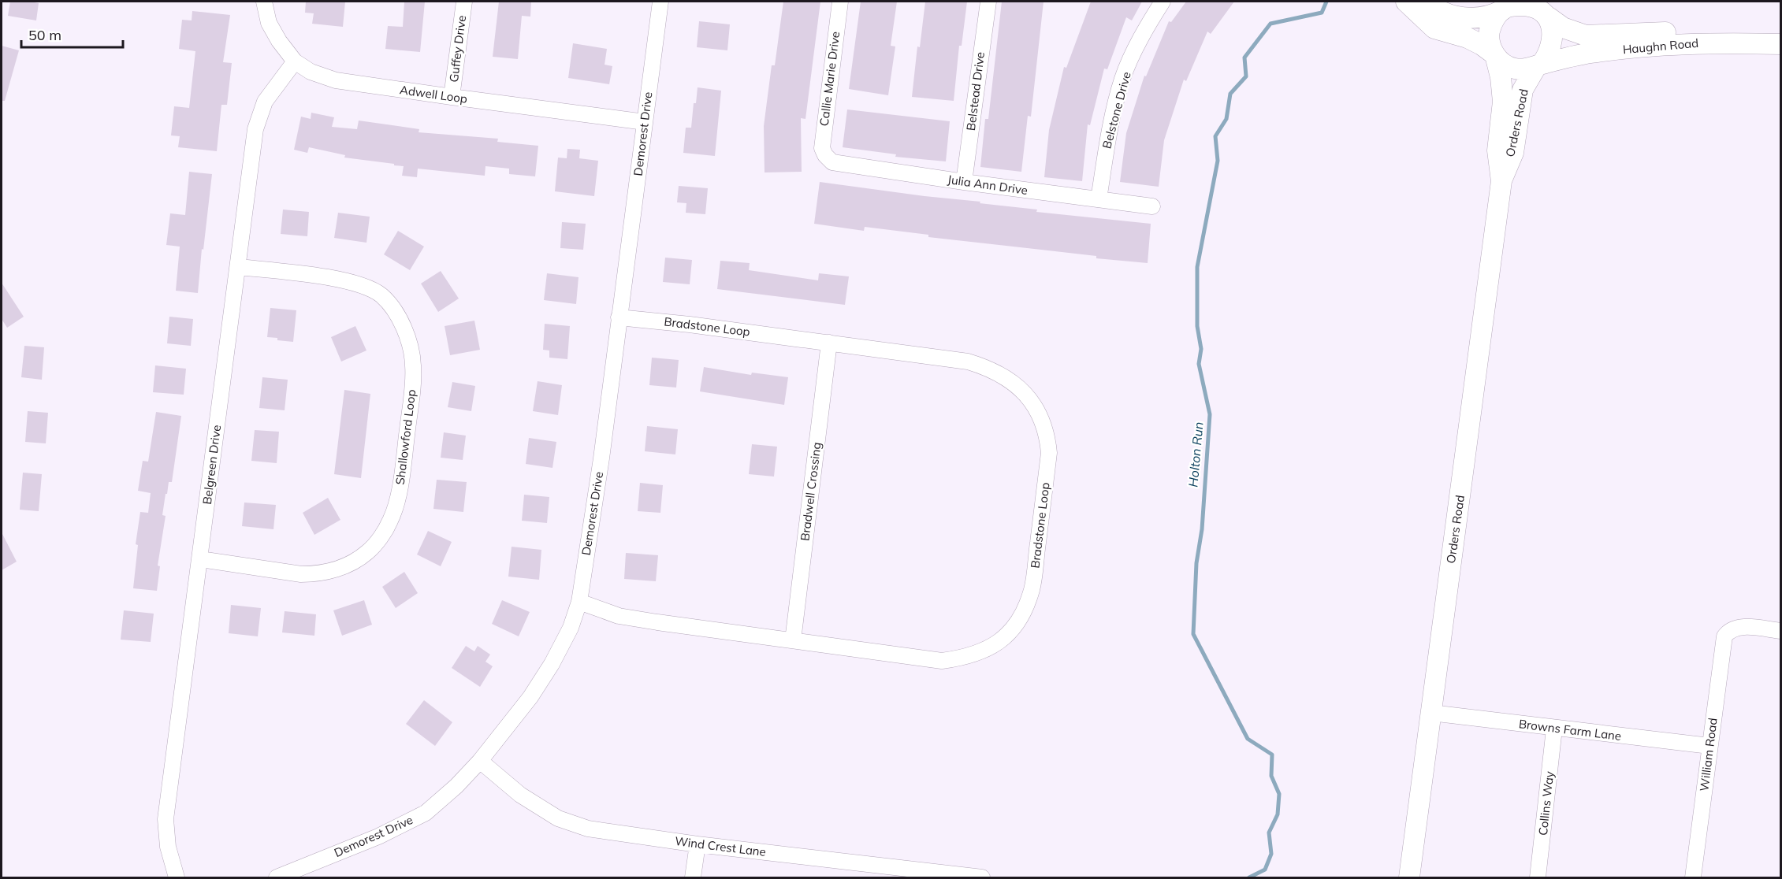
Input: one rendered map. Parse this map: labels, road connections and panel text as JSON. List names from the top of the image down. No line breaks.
{"streets":{"street":["Haughn Road","Guffey Drive","Callie Marie Drive","Belstead Drive","Adwell Loop","Belstone Drive","Orders Road","Demorest Drive","Julia Ann Drive","Bradstone Loop","Shallowford Loop","Belgreen Drive","Bradwell Crossing","Browns Farm Lane","William Road","Collins Way","Wind Crest Lane"]},"crossings":[["Haughn Road","Orders Road"],["Guffey Drive","Adwell Loop"],["Callie Marie Drive","Julia Ann Drive"],["Belstead Drive","Julia Ann Drive"],["Adwell Loop","Demorest Drive"],["Adwell Loop","Belgreen Drive"],["Belstone Drive","Julia Ann Drive"],["Orders Road","Browns Farm Lane"],["Demorest Drive","Bradstone Loop"],["Demorest Drive","Wind Crest Lane"],["Bradstone Loop","Bradwell Crossing"],["Shallowford Loop","Belgreen Drive"],["Browns Farm Lane","William Road"],["Browns Farm Lane","Collins Way"]],"water":["Holton Run"],"scale_bar":"50 m"}
